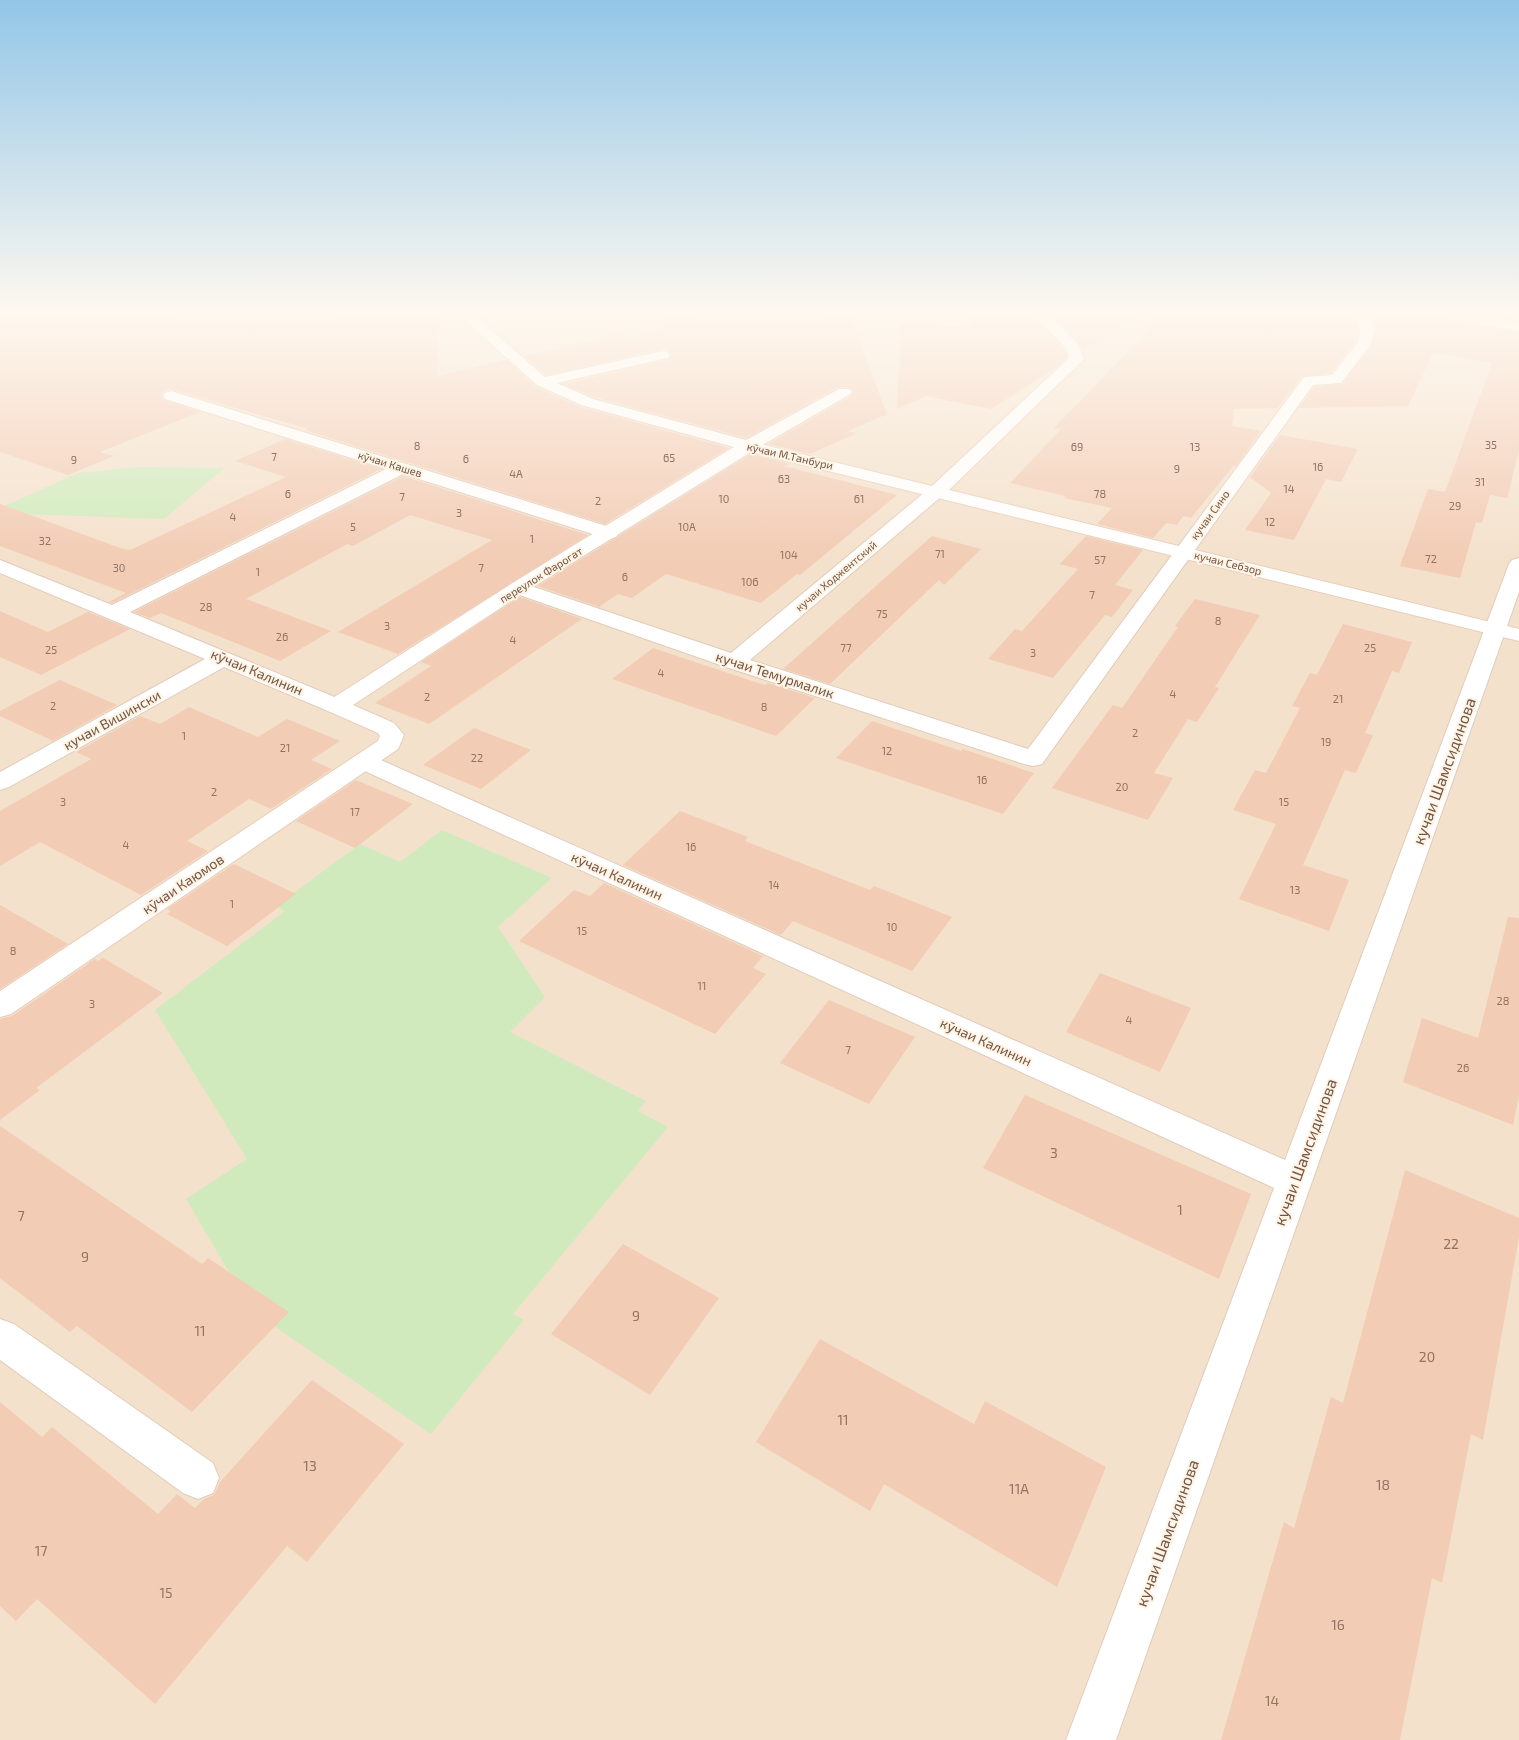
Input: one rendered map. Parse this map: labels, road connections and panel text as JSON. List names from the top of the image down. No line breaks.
{"streets":{"street":["кӯчаи М.Танбури","кӯчаи Кашев","кучаи Сино","кучаи Себзор","переулок Фарогат","кучаи Ходжентский","кӯчаи Калинин","кучаи Темурмалик","кучаи Вишински","кучаи Шамсидинова","кӯчаи Каюмов"]},"crossings":[["кӯчаи М.Танбури","кучаи Себзор"],["кӯчаи М.Танбури","переулок Фарогат"],["кӯчаи М.Танбури","кучаи Ходжентский"],["кӯчаи Кашев","переулок Фарогат"],["кучаи Сино","кучаи Себзор"],["кучаи Сино","кучаи Темурмалик"],["кучаи Себзор","кучаи Ходжентский"],["кучаи Себзор","кучаи Шамсидинова"],["переулок Фарогат","кӯчаи Калинин"],["переулок Фарогат","кучаи Темурмалик"],["кучаи Ходжентский","кучаи Темурмалик"],["кӯчаи Калинин","кучаи Вишински"],["кӯчаи Калинин","кучаи Шамсидинова"],["кӯчаи Калинин","кӯчаи Каюмов"]],"house_numbers":["35","8","69","13","7","65","6","9","16","9","4А","63","31","14","6","78","7","10","61","2","29","3","4","12","5","10А","1","32","71","104","72","57","30","7","1","6","106","7","28","75","8","3","26","4","77","25","25","3","4","4","2","21","2","8","2","1","19","21","12","22","16","20","2","3","15","17","4","16","14","13","1","10","15","8","11","28","3","4","7","26","3","1","7","22","9","9","11","20","11","13","18","11А","17","15","16","14"]}
